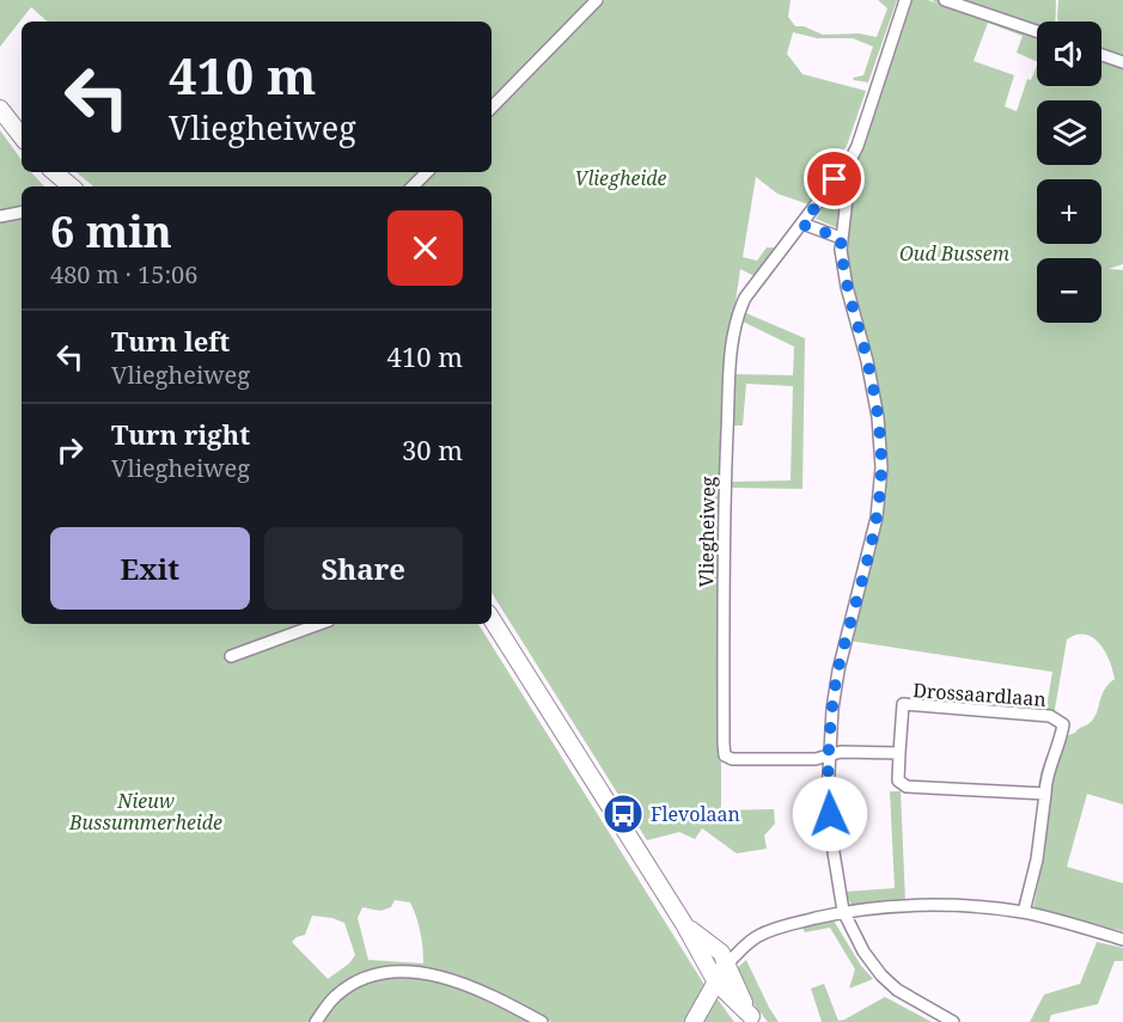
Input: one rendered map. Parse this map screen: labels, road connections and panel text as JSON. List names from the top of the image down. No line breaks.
{"streets":{"street":["Vliegheiweg","Drossaardlaan"]},"parks":["Vliegheide","Oud Bussem","Nieuw Bussummerheide"],"places":{"bus stop":["Flevolaan"]},"page":{"map_buttons":["+","−"],"turn":["410 m","Vliegheiweg"],"heading":["6 min","480 m · 15:06"],"list":[{"name":"Turn left","note":"Vliegheiweg","value":"410 m"},{"name":"Turn right","note":"Vliegheiweg","value":"30 m"}],"buttons":["Exit","Share"]}}
